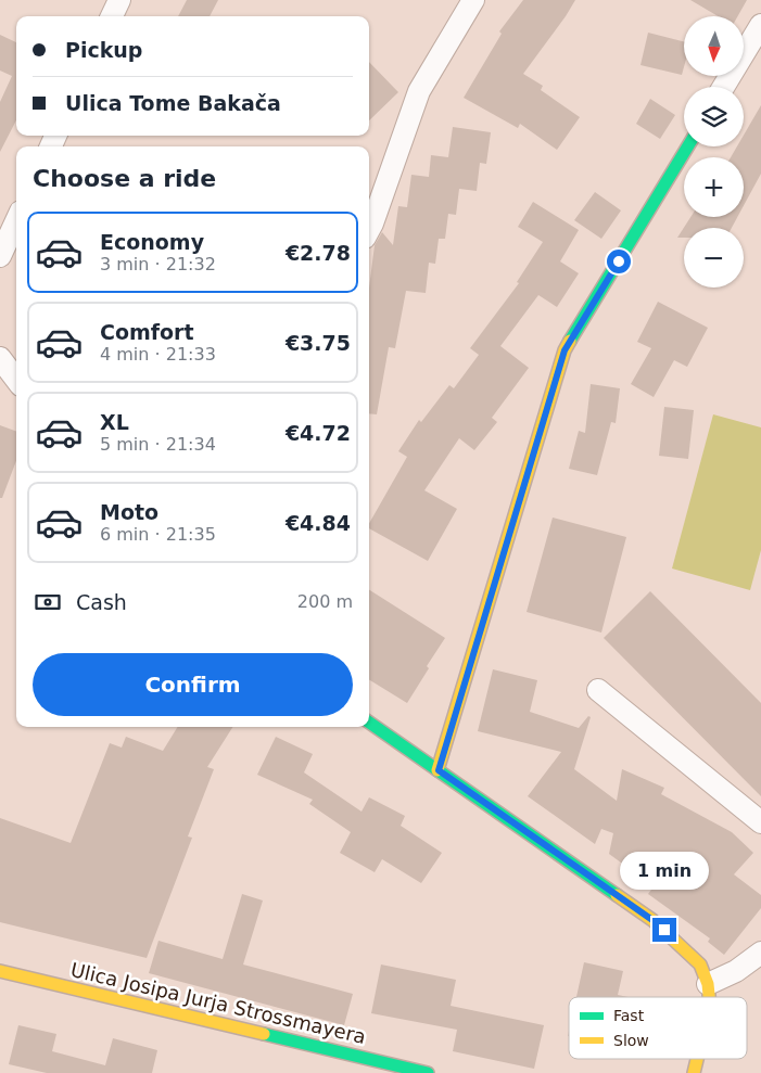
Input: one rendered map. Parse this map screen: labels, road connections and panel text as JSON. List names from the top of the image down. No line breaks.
{"streets":{"street":["Ulica Josipa Jurja Strossmayera"]},"legend":["Fast","Slow"],"north":"bottom","page":{"map_buttons":["+","−"],"banner":["Pickup","Ulica Tome Bakača"],"heading":"Choose a ride","list":[{"name":"Economy","note":"3 min · 21:32","value":"€2.78"},{"name":"Comfort","note":"4 min · 21:33","value":"€3.75"},{"name":"XL","note":"5 min · 21:34","value":"€4.72"},{"name":"Moto","note":"6 min · 21:35","value":"€4.84"}],"pay":["Cash","200 m"],"buttons":"Confirm","bubble":"1 min"}}
